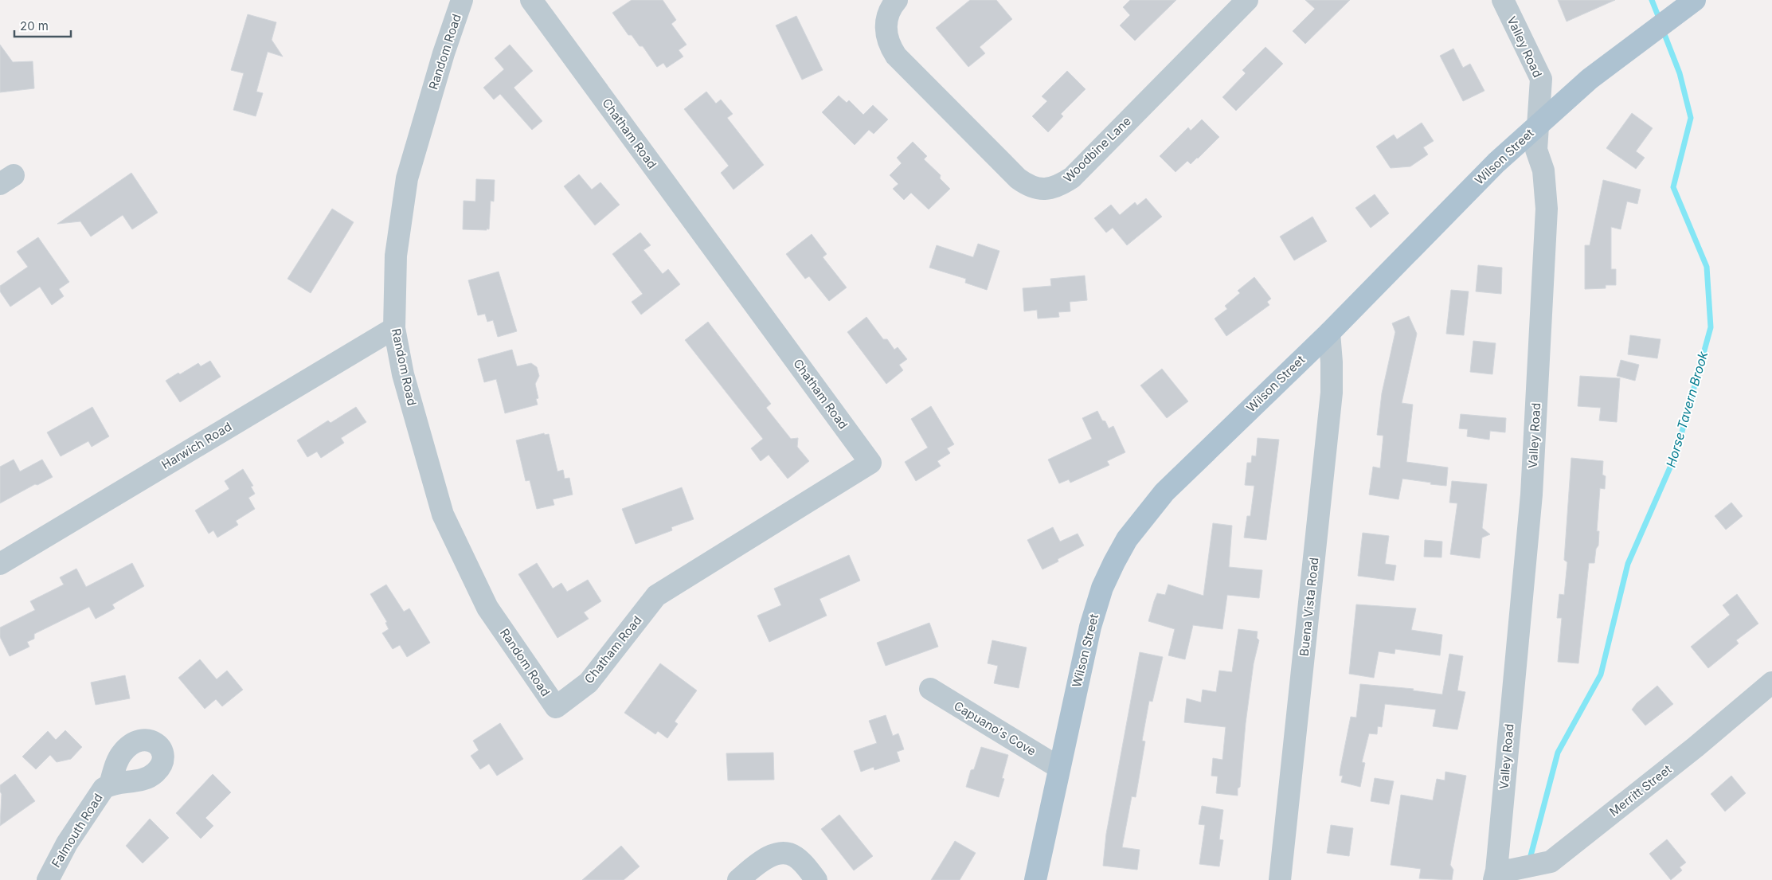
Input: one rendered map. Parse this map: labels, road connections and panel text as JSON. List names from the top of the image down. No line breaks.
{"streets":{"main road":["Wilson Street"],"street":["Valley Road","Random Road","Chatham Road","Woodbine Lane","Harwich Road","Buena Vista Road","Capuano's Cove","Merritt Street","Falmouth Road"]},"crossings":[["Valley Road","Wilson Street"],["Valley Road","Merritt Street"],["Random Road","Chatham Road"],["Random Road","Harwich Road"],["Wilson Street","Buena Vista Road"],["Wilson Street","Capuano's Cove"]],"water":["Horse Tavern Brook"],"scale_bar":"20 m"}
